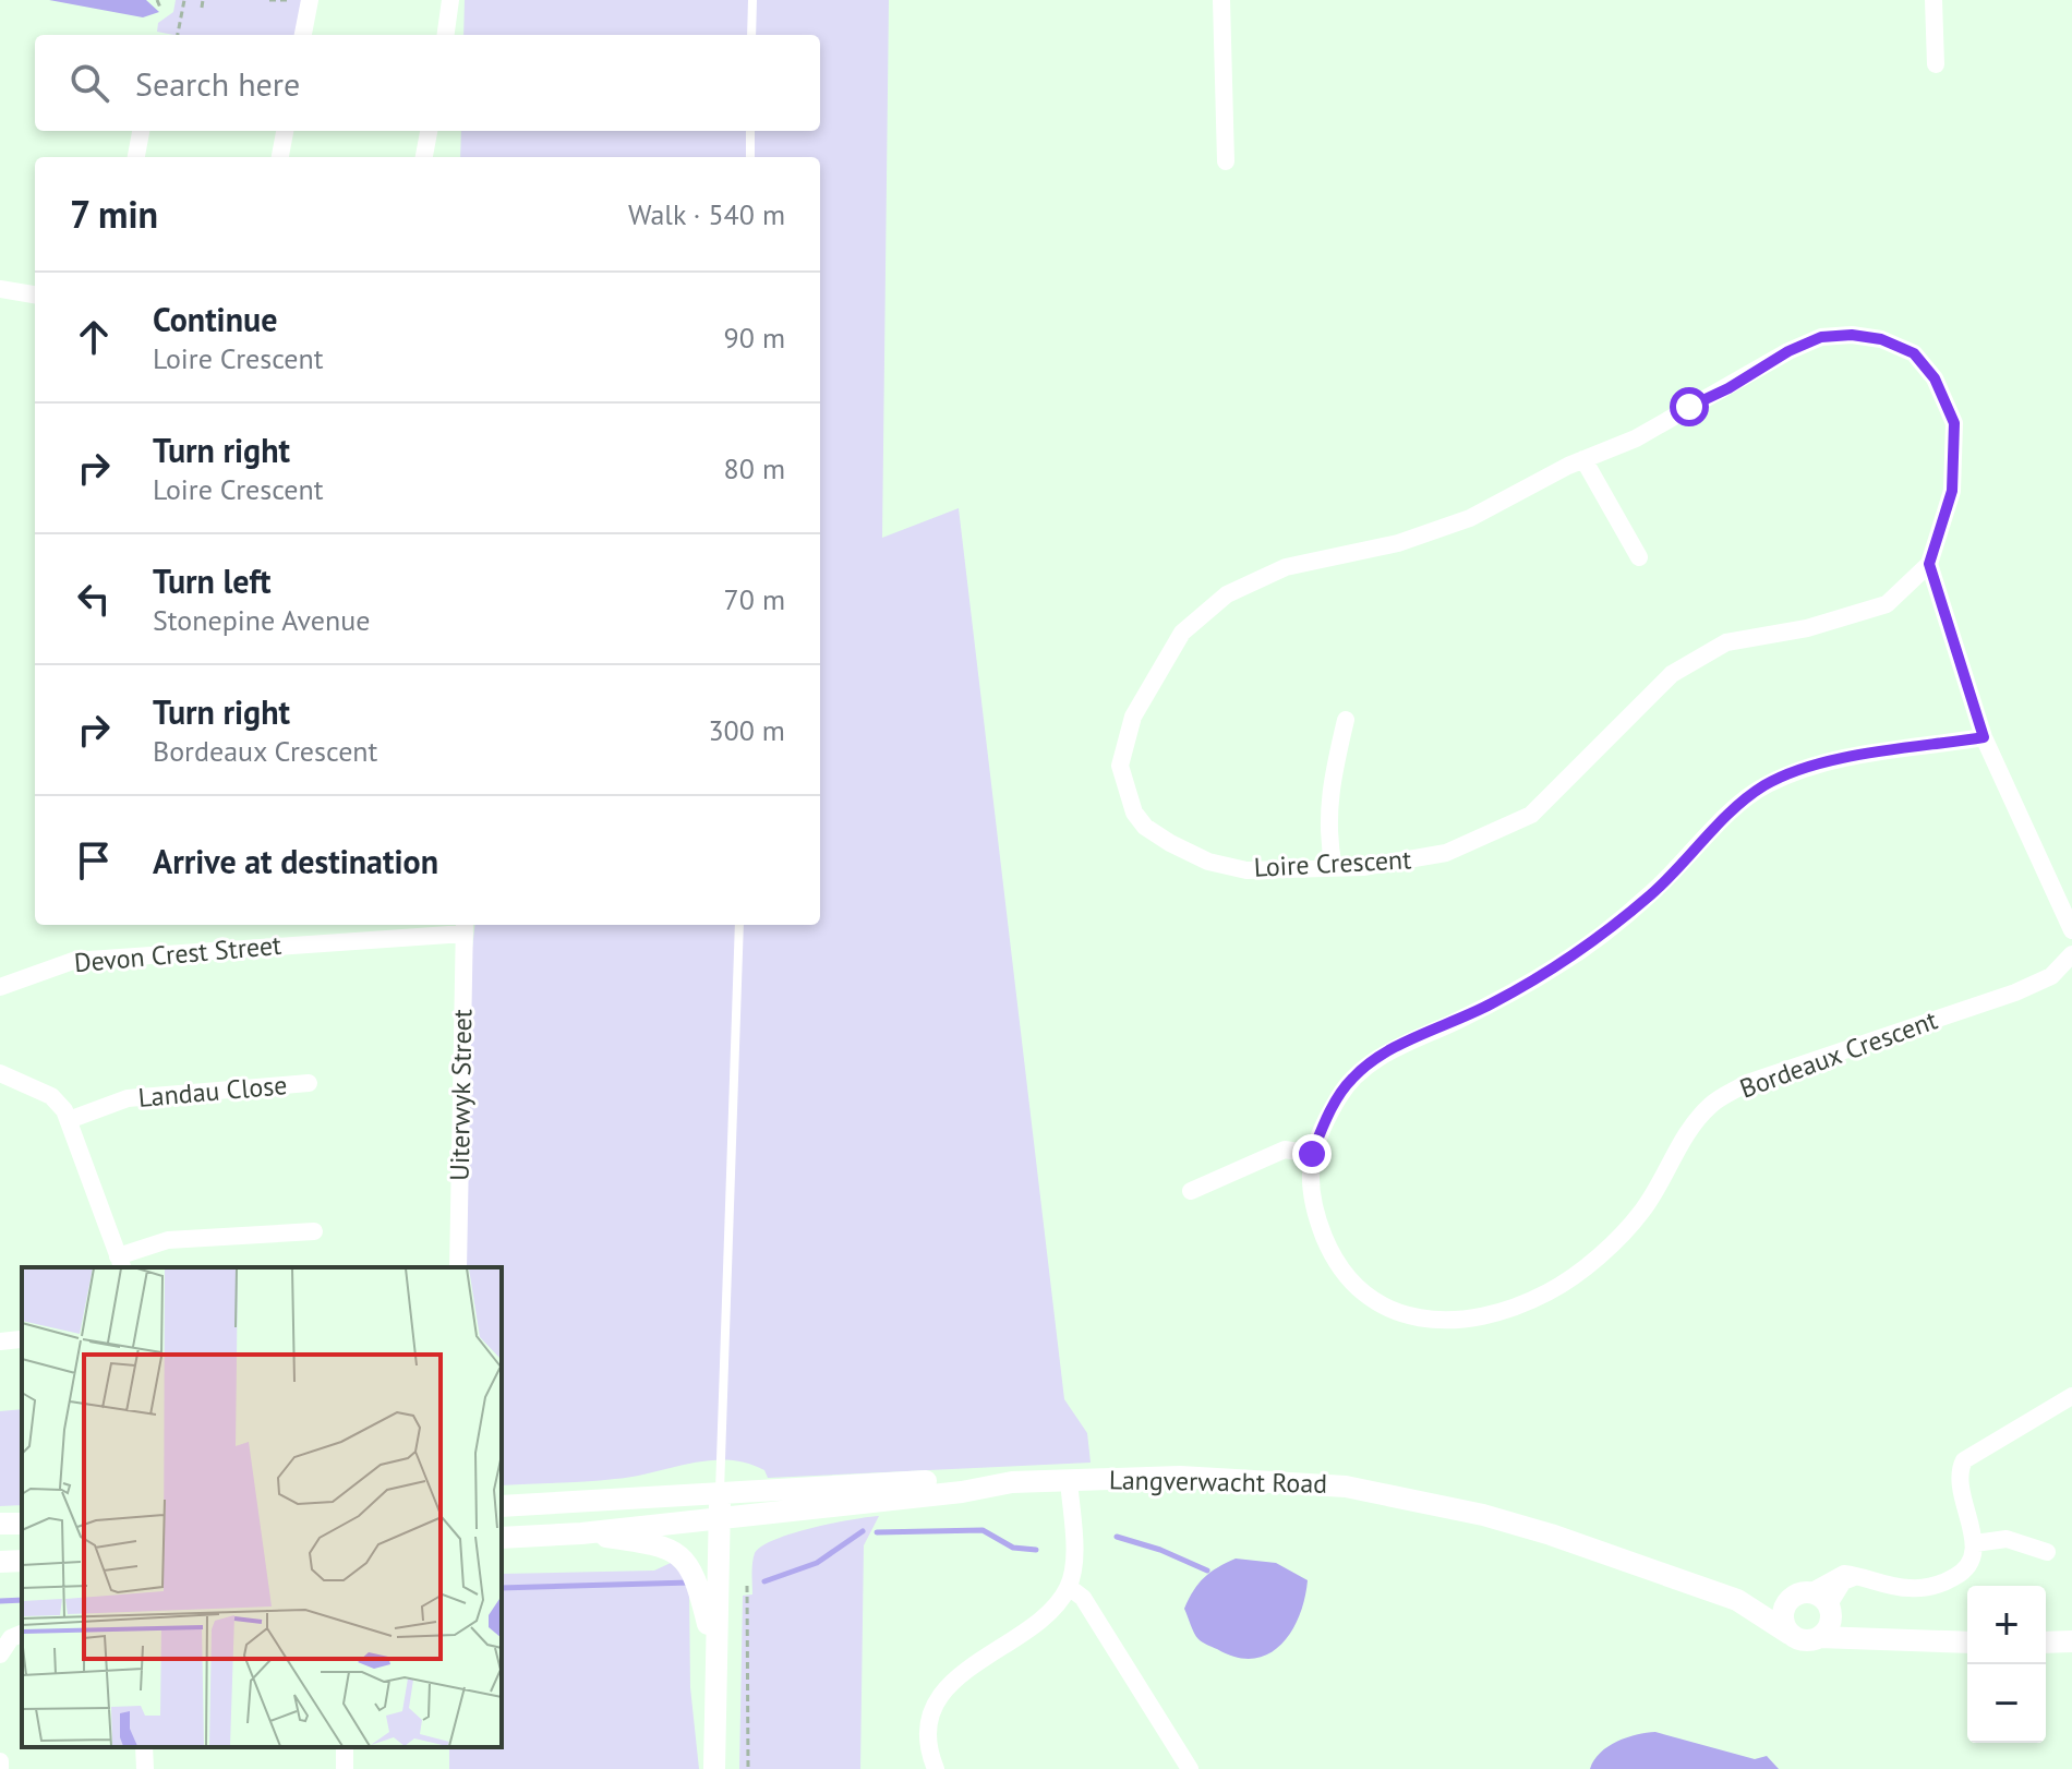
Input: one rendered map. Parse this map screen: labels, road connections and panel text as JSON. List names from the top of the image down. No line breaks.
{"streets":{"street":["Loire Crescent","Devon Crest Street","Bordeaux Crescent","Landau Close","Uiterwyk Street","Langverwacht Road"]},"crossings":[["Devon Crest Street","Uiterwyk Street"]],"page":{"search":"Search here","heading":["7 min","Walk · 540 m"],"list":[["Continue","Loire Crescent","90 m"],["Turn right","Loire Crescent","80 m"],["Turn left","Stonepine Avenue","70 m"],["Turn right","Bordeaux Crescent","300 m"],"Arrive at destination"],"map_buttons":["+","−"]}}
